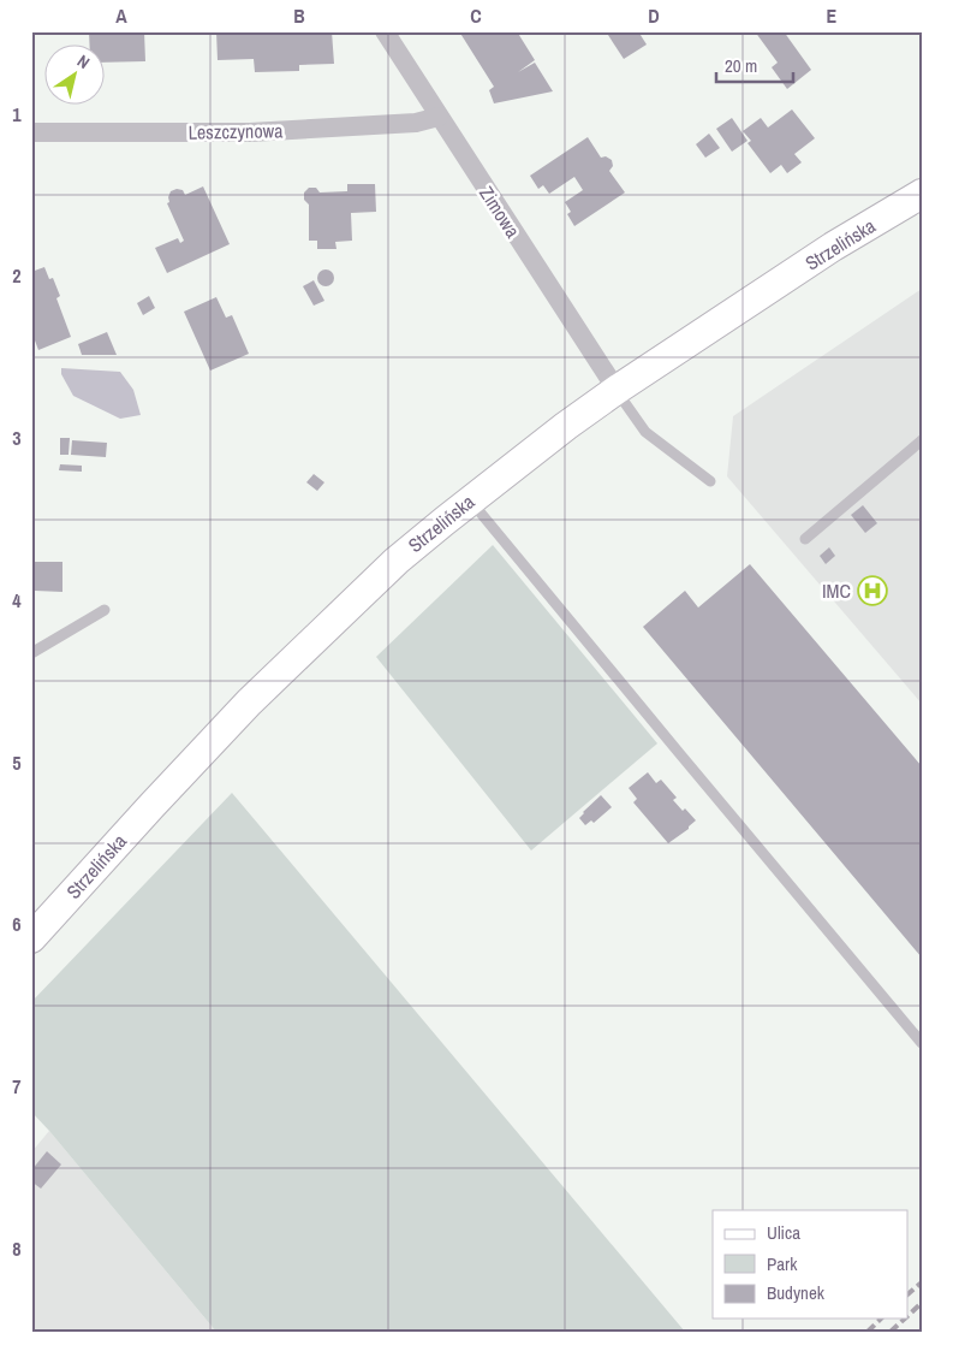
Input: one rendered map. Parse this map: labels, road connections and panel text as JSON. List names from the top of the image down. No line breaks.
{"streets":{"main road":["Strzelińska"],"street":["Leszczynowa","Zimowa"]},"crossings":[["Leszczynowa","Zimowa"],["Zimowa","Strzelińska"]],"places":{"hospital":["IMC"]},"legend":["Ulica","Park","Budynek"],"scale_bar":"20 m","north":"top right","grid":{"columns":["A","B","C","D","E"],"rows":["1","2","3","4","5","6","7","8"]}}
